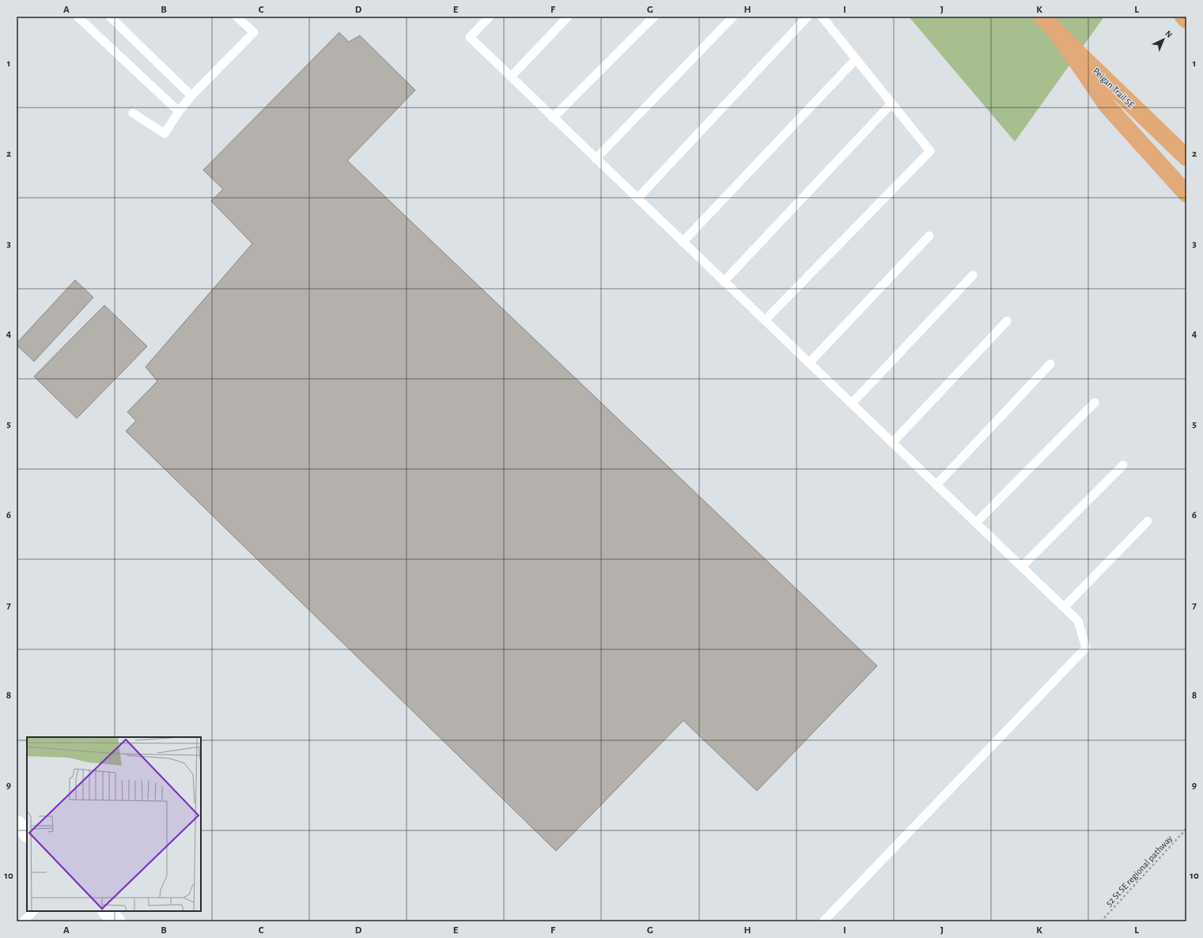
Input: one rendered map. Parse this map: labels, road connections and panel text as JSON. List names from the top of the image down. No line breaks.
{"streets":{"main road":["Peigan Trail SE"],"path":["52 St SE regional pathway"]},"north":"top right","grid":{"columns":["A","B","C","D","E","F","G","H","I","J","K","L"],"rows":["1","2","3","4","5","6","7","8","9","10"]}}
